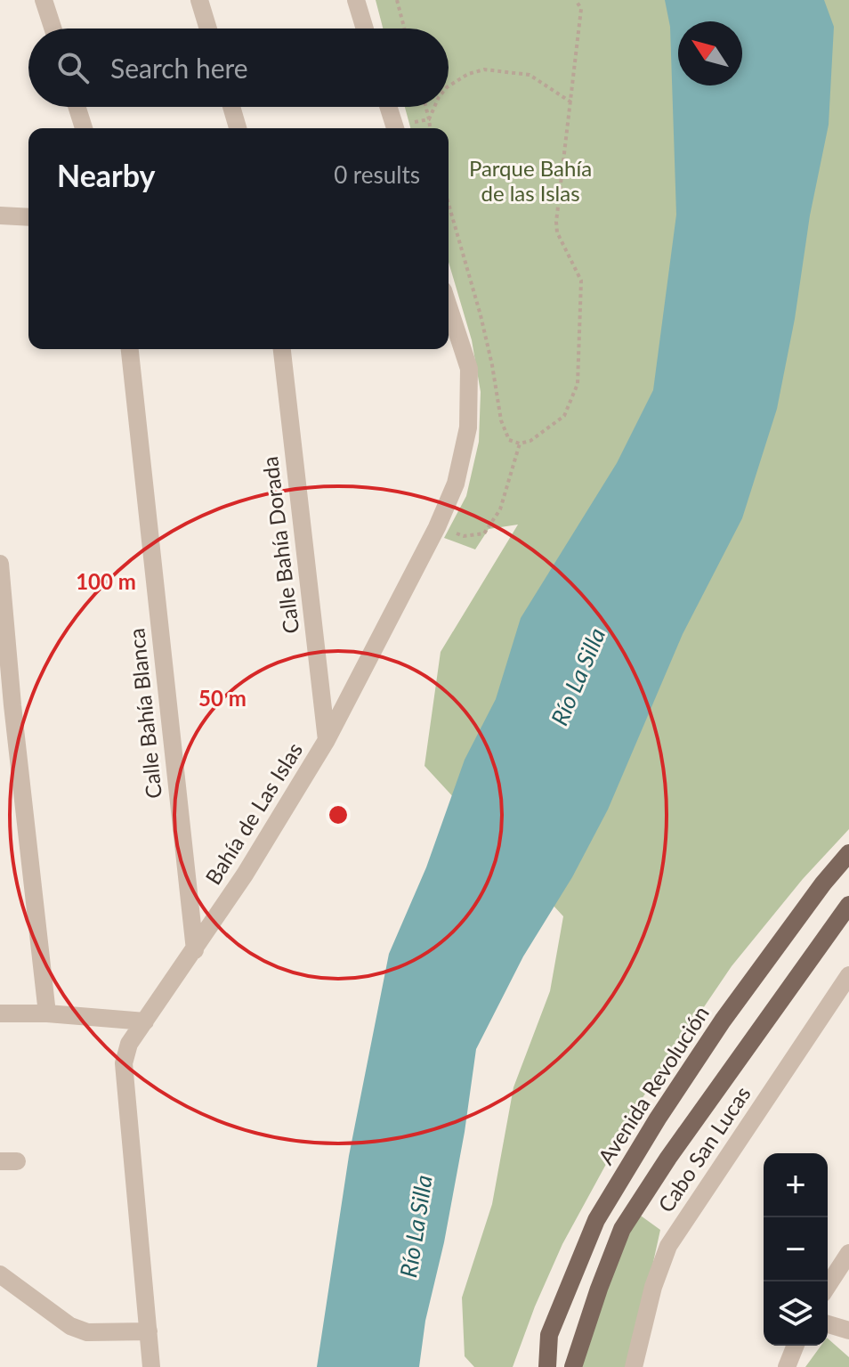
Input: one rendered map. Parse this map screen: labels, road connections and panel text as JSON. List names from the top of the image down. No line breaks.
{"streets":{"main road":["Avenida Revolución"],"street":["Calle Bahía Dorada","Calle Bahía Blanca","Bahía de Las Islas","Cabo San Lucas"]},"crossings":[["Calle Bahía Dorada","Bahía de Las Islas"],["Calle Bahía Blanca","Bahía de Las Islas"]],"water":["Río La Silla"],"parks":["Parque Bahía de las Islas"],"north":"top left","page":{"search":"Search here","heading":["Nearby","0 results"],"map_buttons":["+","−"]},"rings":["100 m","50 m"]}
